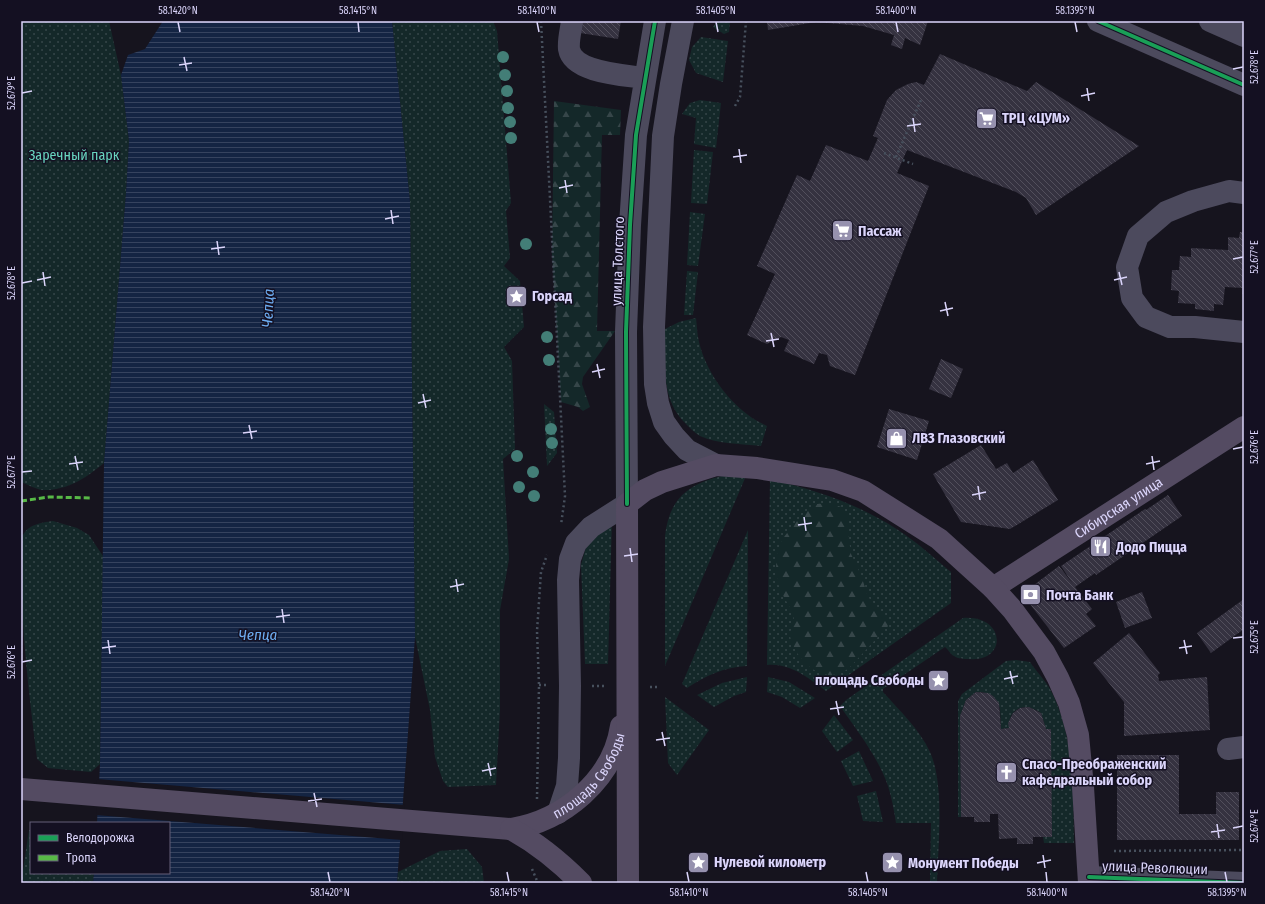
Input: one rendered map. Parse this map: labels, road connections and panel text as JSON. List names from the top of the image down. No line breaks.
{"streets":{"main road":["Сибирская улица","площадь Свободы"],"street":["улица Толстого","улица Революции"]},"crossings":[["улица Толстого","площадь Свободы"]],"water":["Чепца"],"parks":["Заречный парк"],"places":{"supermarket":["ТРЦ «ЦУМ»","Пассаж"],"place":["Горсад","площадь Свободы","Нулевой километр","Монумент Победы"],"shop":["ЛВЗ Глазовский"],"restaurant":["Додо Пицца"],"bank":["Почта Банк"],"church":["Спасо-Преображенский кафедральный собор"]},"legend":["Велодорожка","Тропа"],"coordinates":["58.1420°N","58.1415°N","58.1410°N","58.1405°N","58.1400°N","58.1395°N","52.678°E","52.679°E","52.677°E","52.676°E","52.675°E","52.674°E"]}
